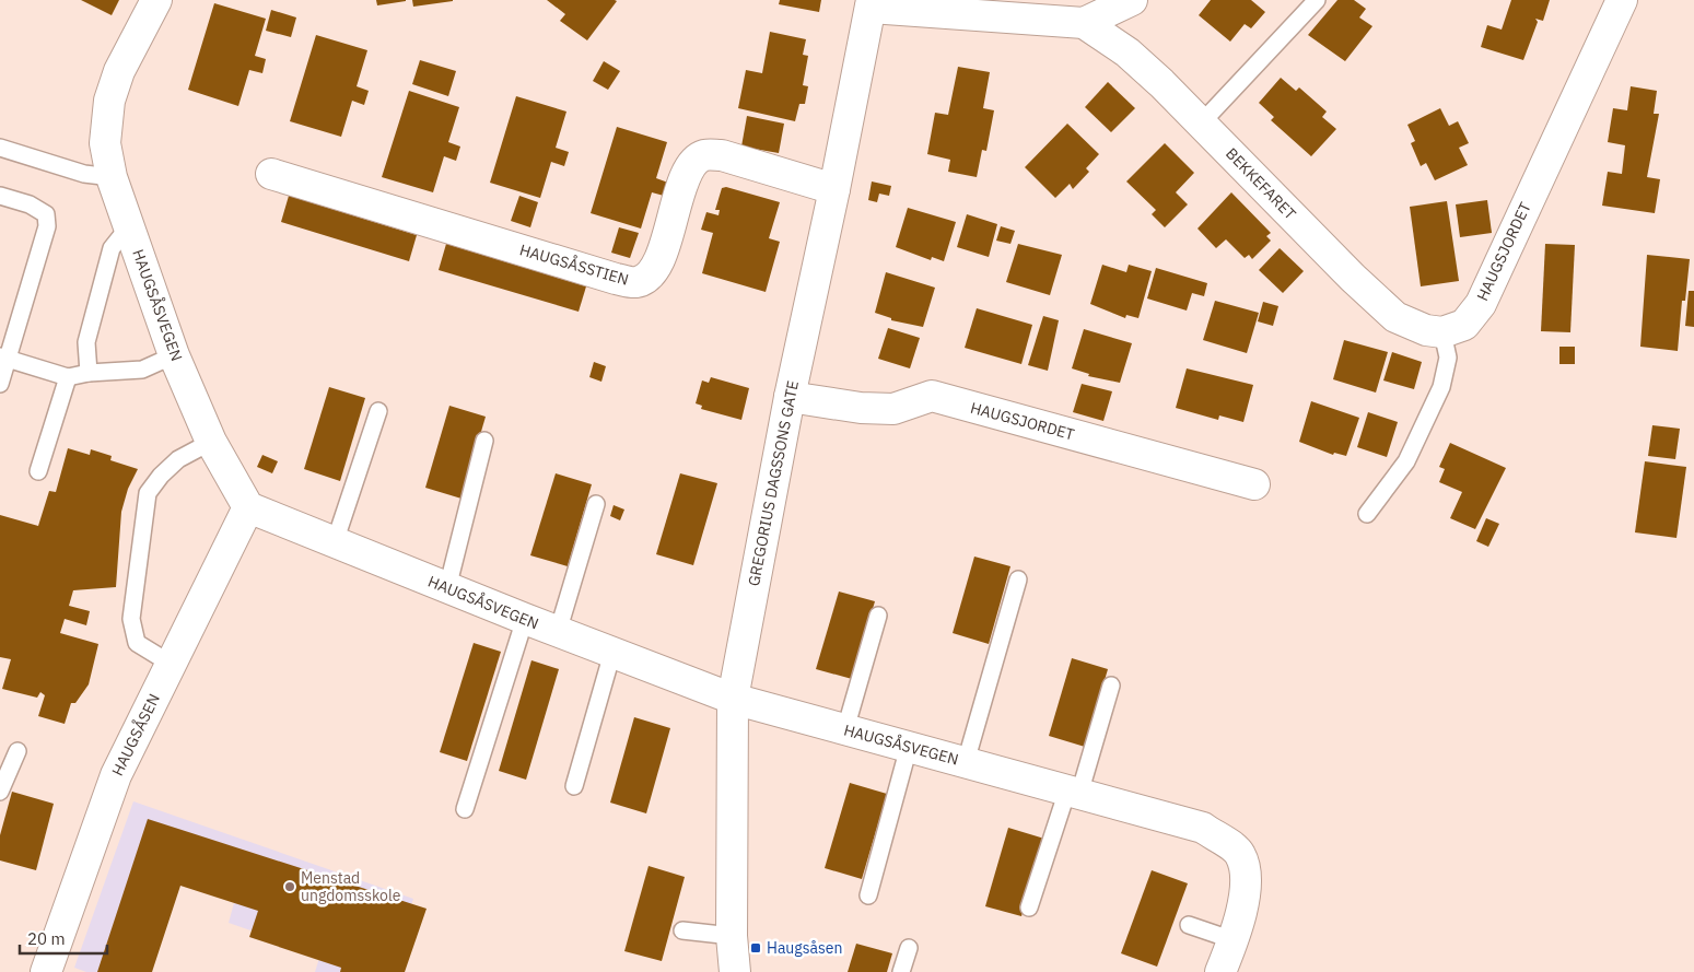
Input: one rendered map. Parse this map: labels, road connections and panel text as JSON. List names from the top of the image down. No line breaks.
{"streets":{"street":["BEKKEFARET","HAUGSJORDET","HAUGSÅSSTIEN","HAUGSÅSVEGEN","GREGORIUS DAGSSONS GATE","HAUGSÅSEN"]},"crossings":[["BEKKEFARET","HAUGSJORDET"],["HAUGSJORDET","GREGORIUS DAGSSONS GATE"],["HAUGSÅSSTIEN","GREGORIUS DAGSSONS GATE"],["HAUGSÅSVEGEN","GREGORIUS DAGSSONS GATE"],["HAUGSÅSVEGEN","HAUGSÅSEN"]],"places":{"other":["Menstad ungdomsskole"],"transit":["Haugsåsen"]},"scale_bar":"20 m"}
